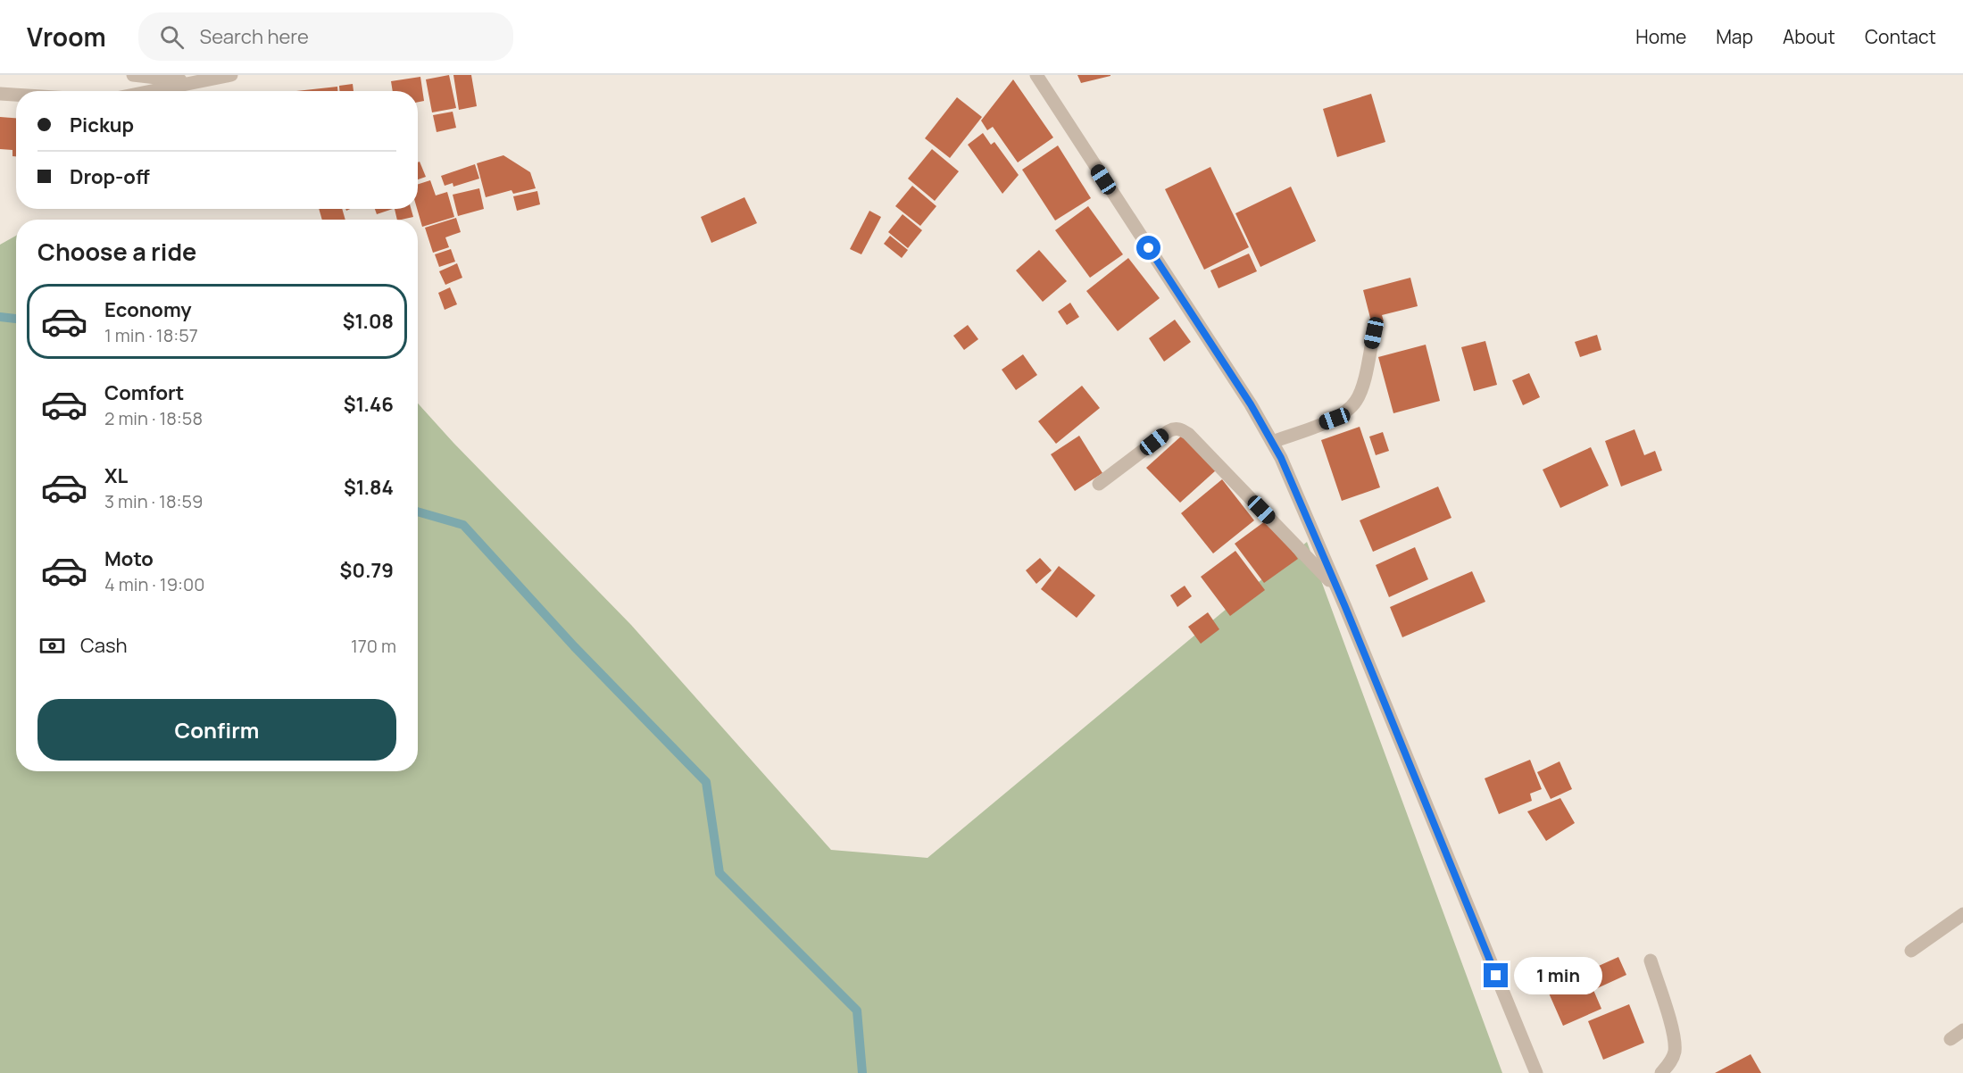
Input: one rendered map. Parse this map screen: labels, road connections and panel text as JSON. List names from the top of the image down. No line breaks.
{"page":{"header":"Vroom","search":"Search here","nav":["Home","Map","About","Contact"],"banner":["Pickup","Drop-off"],"heading":"Choose a ride","list":[{"name":"Economy","note":"1 min · 18:57","value":"$1.08"},{"name":"Comfort","note":"2 min · 18:58","value":"$1.46"},{"name":"XL","note":"3 min · 18:59","value":"$1.84"},{"name":"Moto","note":"4 min · 19:00","value":"$0.79"}],"pay":["Cash","170 m"],"buttons":"Confirm","bubble":"1 min"}}
